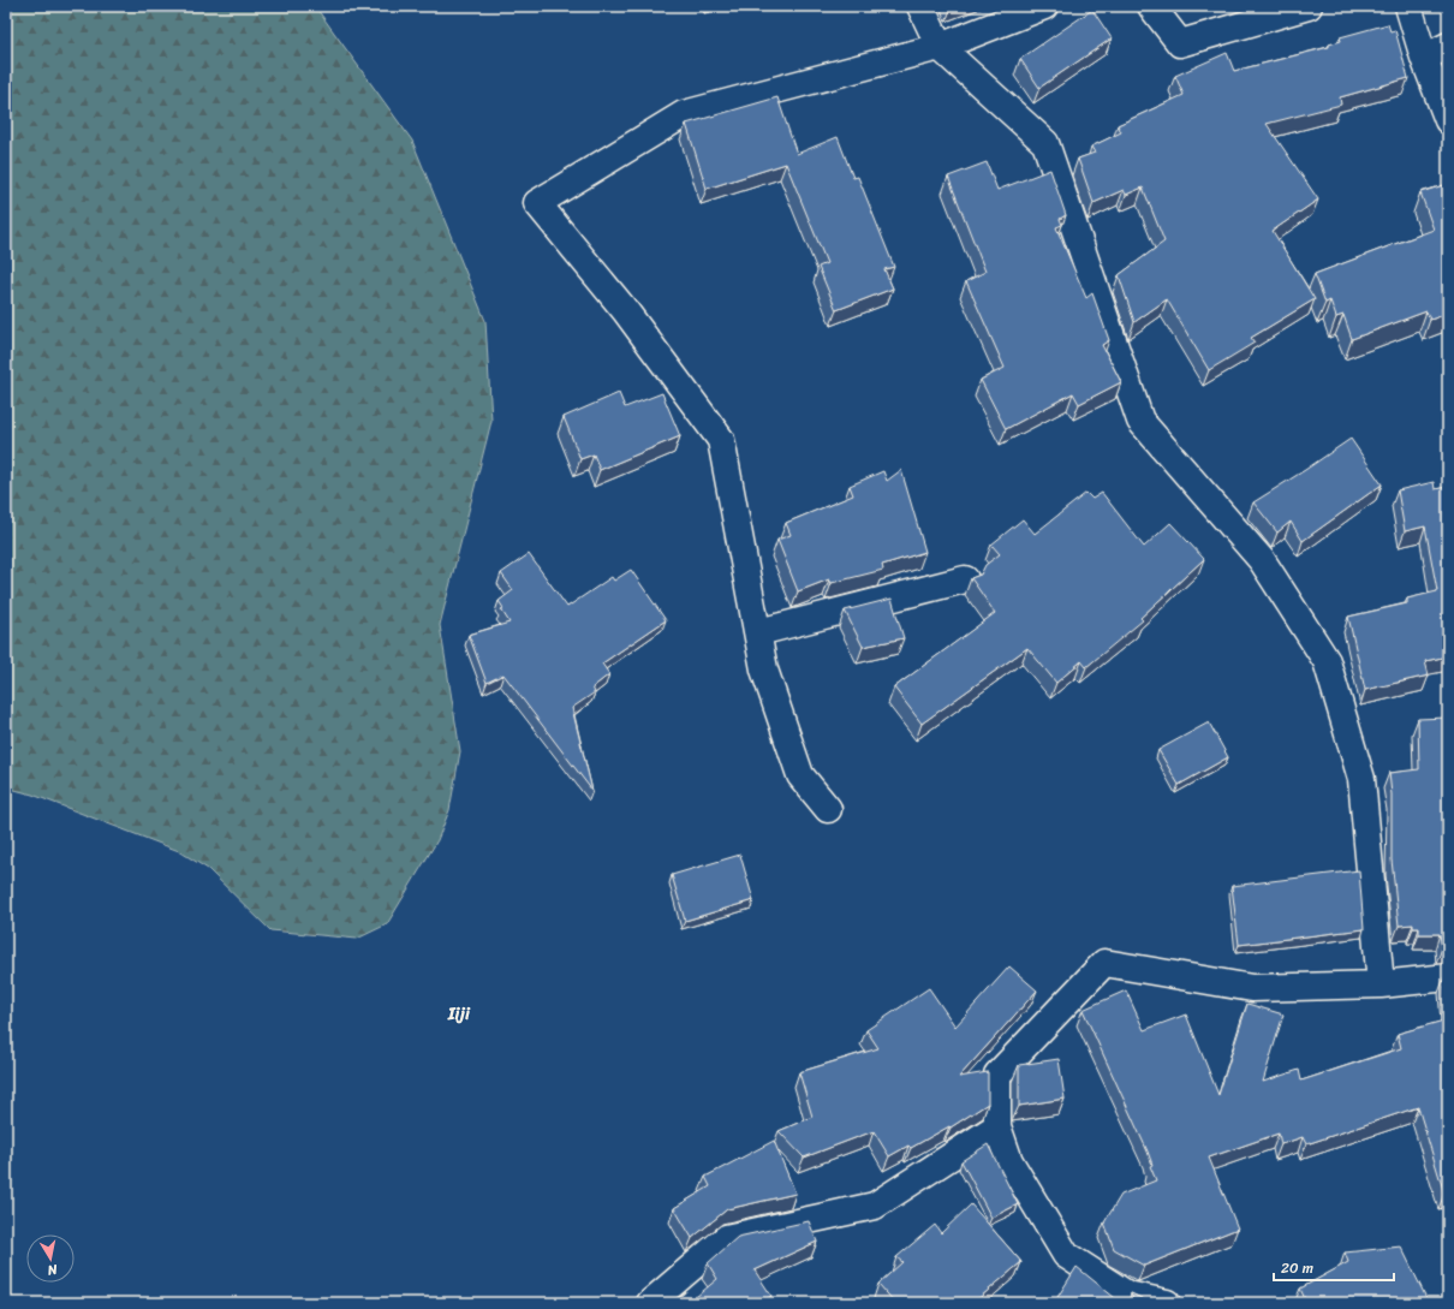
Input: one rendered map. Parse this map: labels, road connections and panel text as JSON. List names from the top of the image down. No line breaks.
{"districts":["Iiji"],"scale_bar":"20 m","north":"bottom"}
